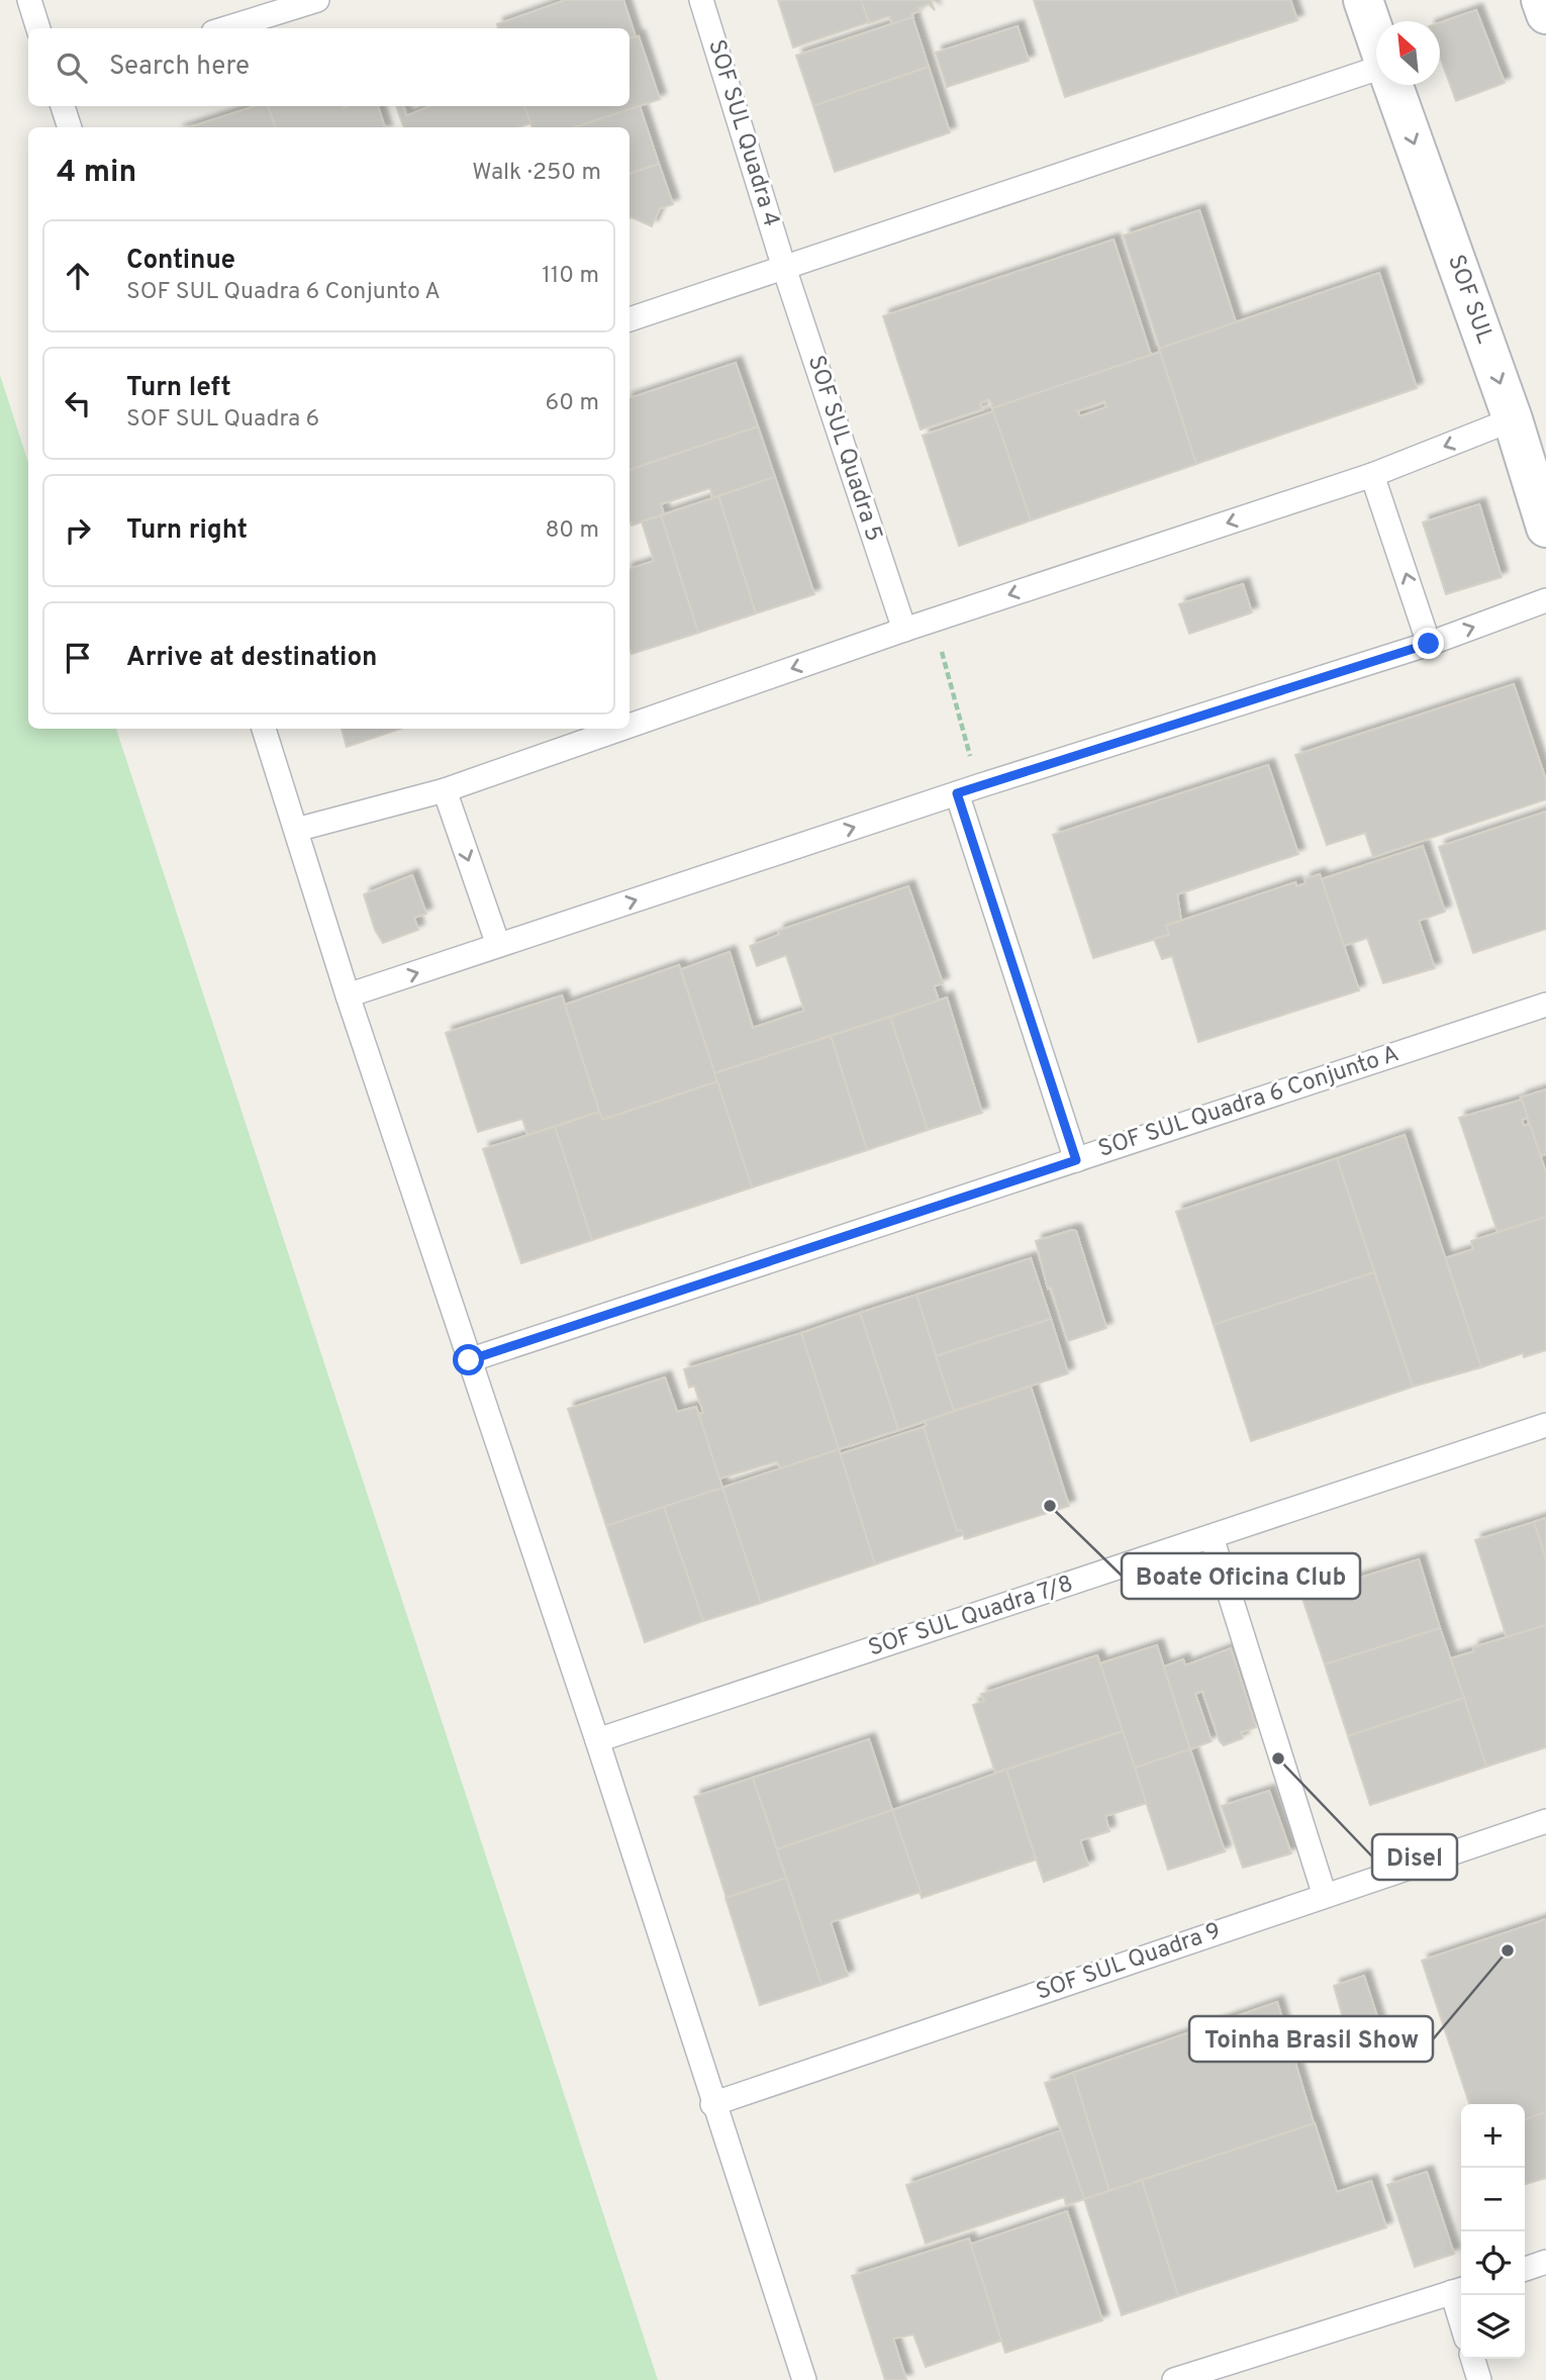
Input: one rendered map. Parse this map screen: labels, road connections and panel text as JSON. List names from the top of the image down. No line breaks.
{"streets":{"street":["SOF SUL"],"lane":["SOF SUL Quadra 4","SOF SUL Quadra 5","SOF SUL Quadra 6 Conjunto A","SOF SUL Quadra 7/8","SOF SUL Quadra 9"]},"crossings":[["SOF SUL Quadra 4","SOF SUL Quadra 5"]],"one_way":["SOF SUL"],"places":["Boate Oficina Club","Disel","Toinha Brasil Show"],"north":"top left","page":{"search":"Search here","heading":["4 min","Walk · 250 m"],"list":[["Continue","SOF SUL Quadra 6 Conjunto A","110 m"],["Turn left","SOF SUL Quadra 6","60 m"],["Turn right","80 m"],"Arrive at destination"],"map_buttons":["+","−"]}}
